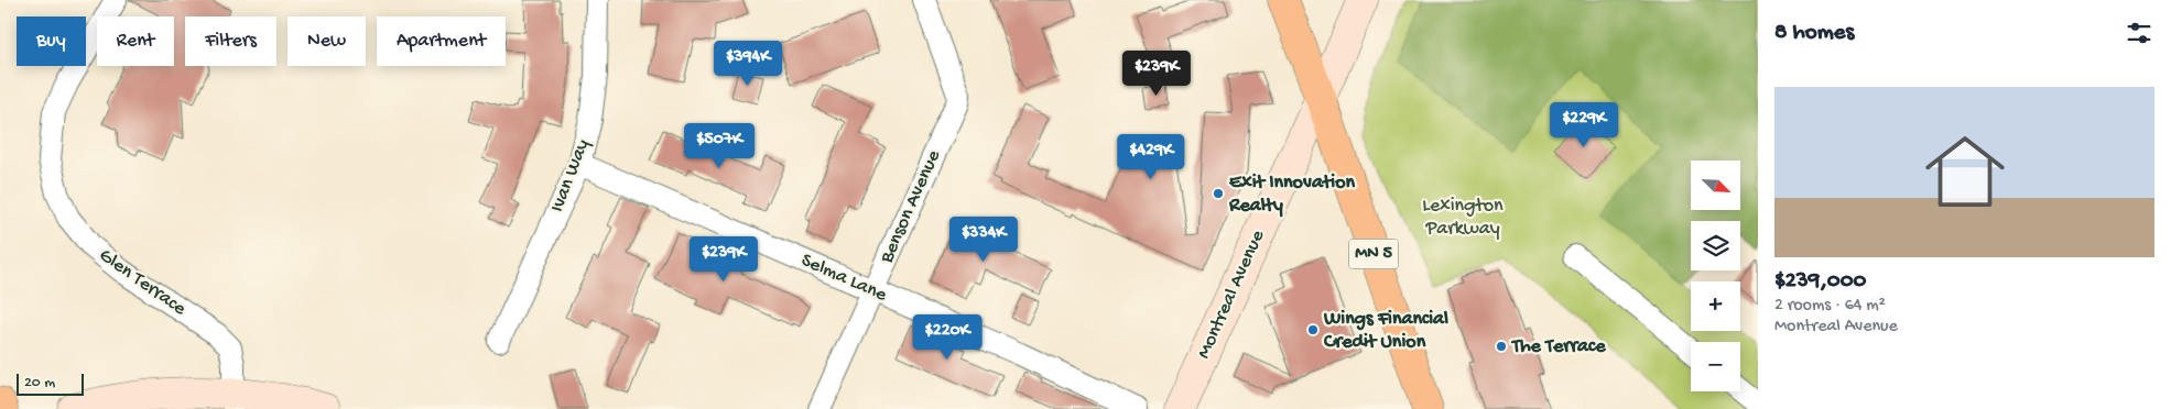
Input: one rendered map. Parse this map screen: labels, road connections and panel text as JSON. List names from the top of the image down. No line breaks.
{"streets":{"main road":["MN 5"],"street":["Ivan Way","Benson Avenue","Selma Lane","Glen Terrace","Montreal Avenue"]},"crossings":[["Ivan Way","Selma Lane"],["Benson Avenue","Selma Lane"],["MN 5","Montreal Avenue"]],"parks":["Lexington Parkway"],"places":["Exit Innovation Realty","Wings Financial Credit Union","The Terrace"],"scale_bar":"20 m","north":"bottom right","page":{"heading":"8 homes","chip":["Buy","Rent","Filters","New","Apartment"],"price":["$394K","$239K","$229K","$507K","$429K","$334K","$239K","$220K"],"list":[{"name":"$239,000","note":"2 rooms · 64 m² · Montreal Avenue"}],"map_buttons":["+","−"],"scale":"20 m"}}
